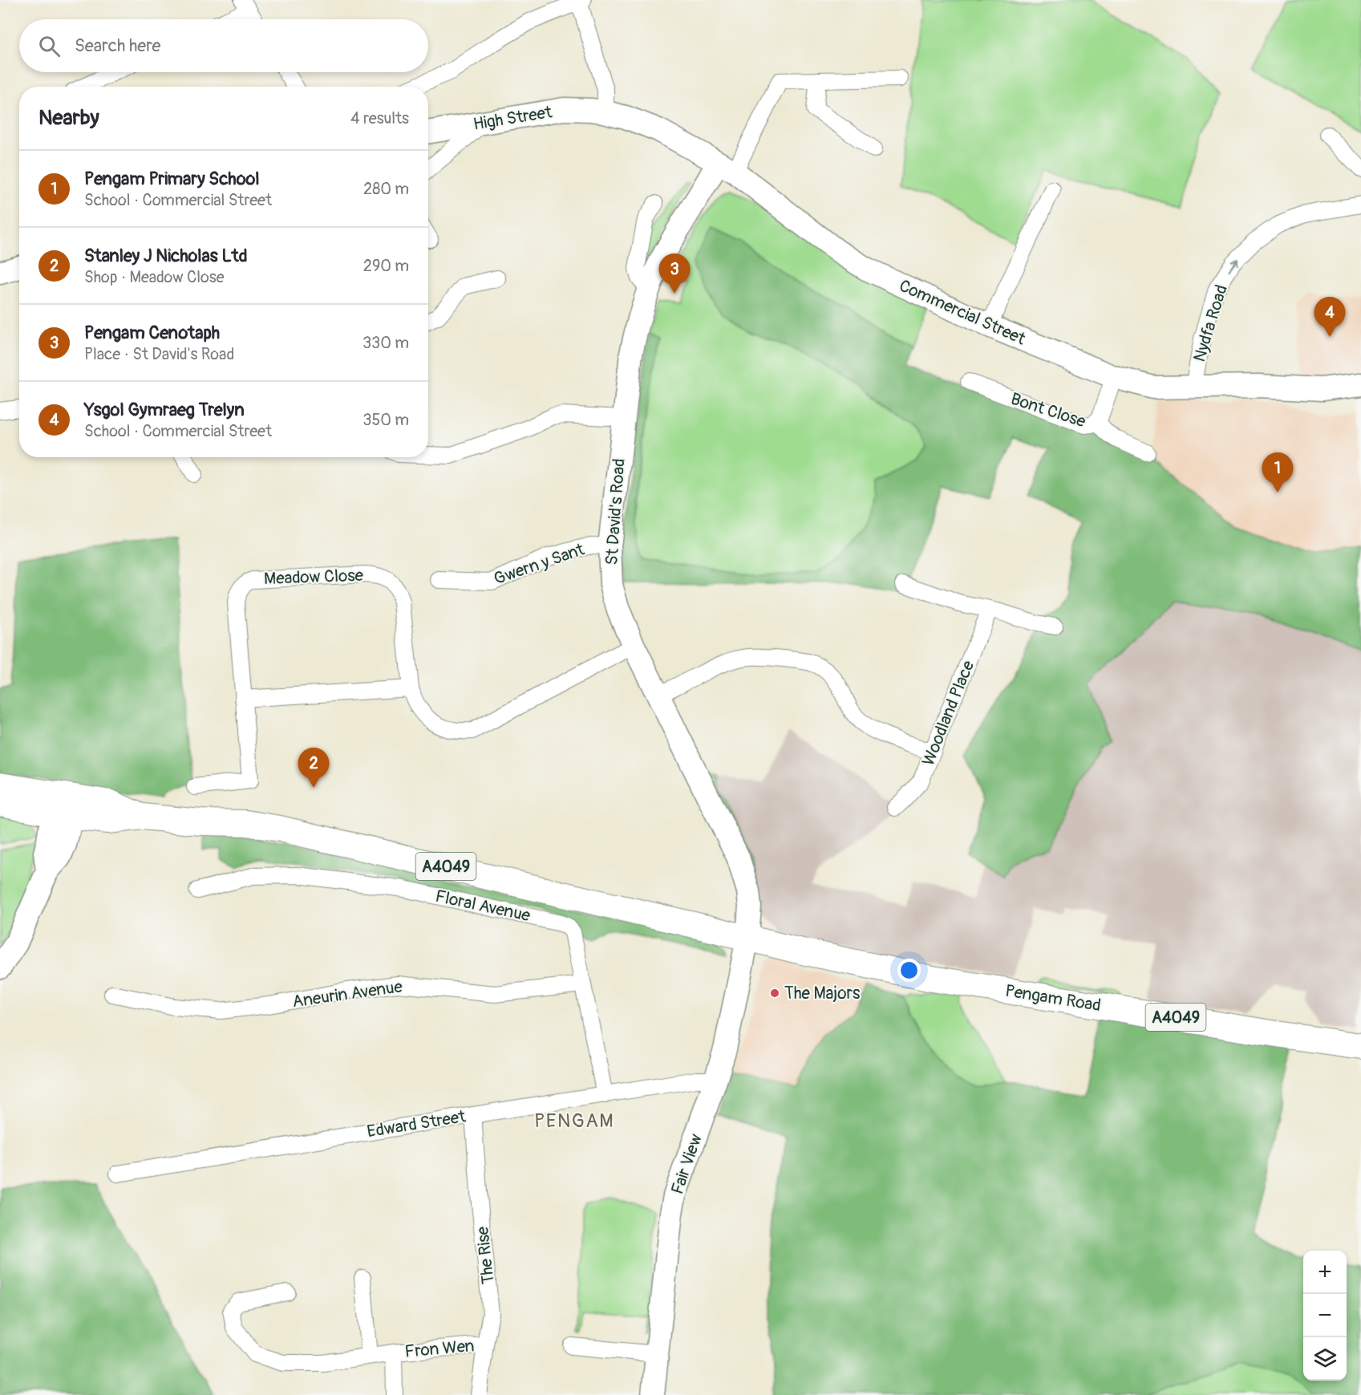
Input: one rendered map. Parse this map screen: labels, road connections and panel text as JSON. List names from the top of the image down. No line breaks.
{"streets":{"main road":["High Street","Commercial Street","St David's Road","A4049","Pengam Road","Fair View"],"street":["Nydfa Road","Bont Close","Gwern y Sant","Meadow Close","Woodland Place","Floral Avenue","Aneurin Avenue","Edward Street","The Rise","Fron Wen"]},"crossings":[["High Street","Commercial Street"],["Commercial Street","Nydfa Road"],["Commercial Street","St David's Road"],["St David's Road","Gwern y Sant"],["St David's Road","Meadow Close"],["St David's Road","A4049"],["St David's Road","Pengam Road"],["St David's Road","Fair View"],["A4049","Pengam Road"],["A4049","Fair View"],["Floral Avenue","Aneurin Avenue"],["Floral Avenue","Edward Street"],["Pengam Road","Fair View"],["Edward Street","Fair View"],["Edward Street","The Rise"],["The Rise","Fron Wen"]],"one_way":["Nydfa Road"],"districts":["PENGAM"],"places":["The Majors"],"page":{"search":"Search here","heading":["Nearby","4 results"],"list":[{"mark":"1","name":"Pengam Primary School","note":"School · Commercial Street","value":"280 m"},{"mark":"2","name":"Stanley J Nicholas Ltd","note":"Shop · Meadow Close","value":"290 m"},{"mark":"3","name":"Pengam Cenotaph","note":"Place · St David's Road","value":"330 m"},{"mark":"4","name":"Ysgol Gymraeg Trelyn","note":"School · Commercial Street","value":"350 m"}],"pins":["3","4","1","2"],"map_buttons":["+","−"]}}
